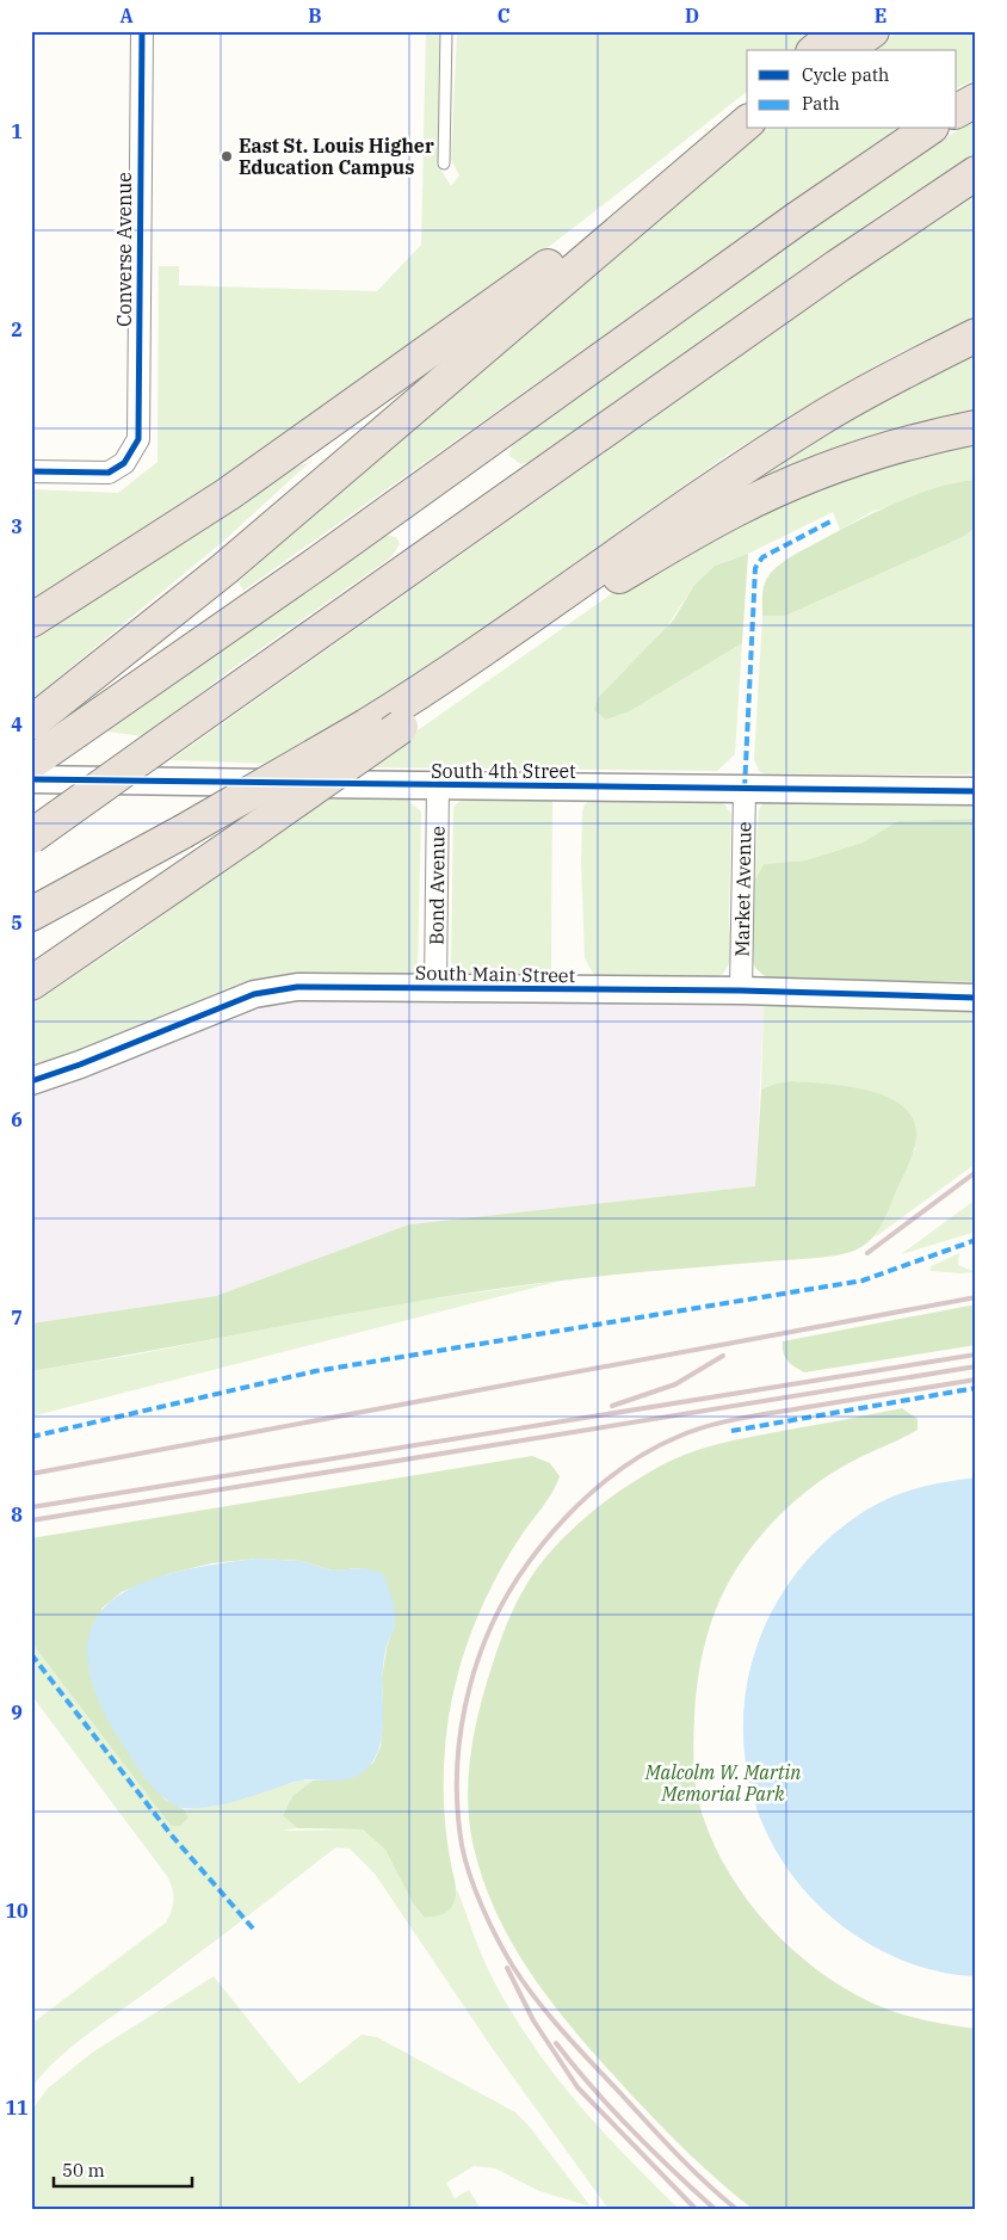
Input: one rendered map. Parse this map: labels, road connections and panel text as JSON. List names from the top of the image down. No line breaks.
{"streets":{"street":["Converse Avenue","South 4th Street","Bond Avenue","Market Avenue","South Main Street"]},"crossings":[["South 4th Street","Bond Avenue"],["South 4th Street","Market Avenue"],["Bond Avenue","South Main Street"],["Market Avenue","South Main Street"]],"parks":["Malcolm W. Martin Memorial Park"],"places":["East St. Louis Higher Education Campus"],"legend":["Cycle path","Path"],"scale_bar":"50 m","grid":{"columns":["A","B","C","D","E"],"rows":["1","2","3","4","5","6","7","8","9","10","11"]}}
